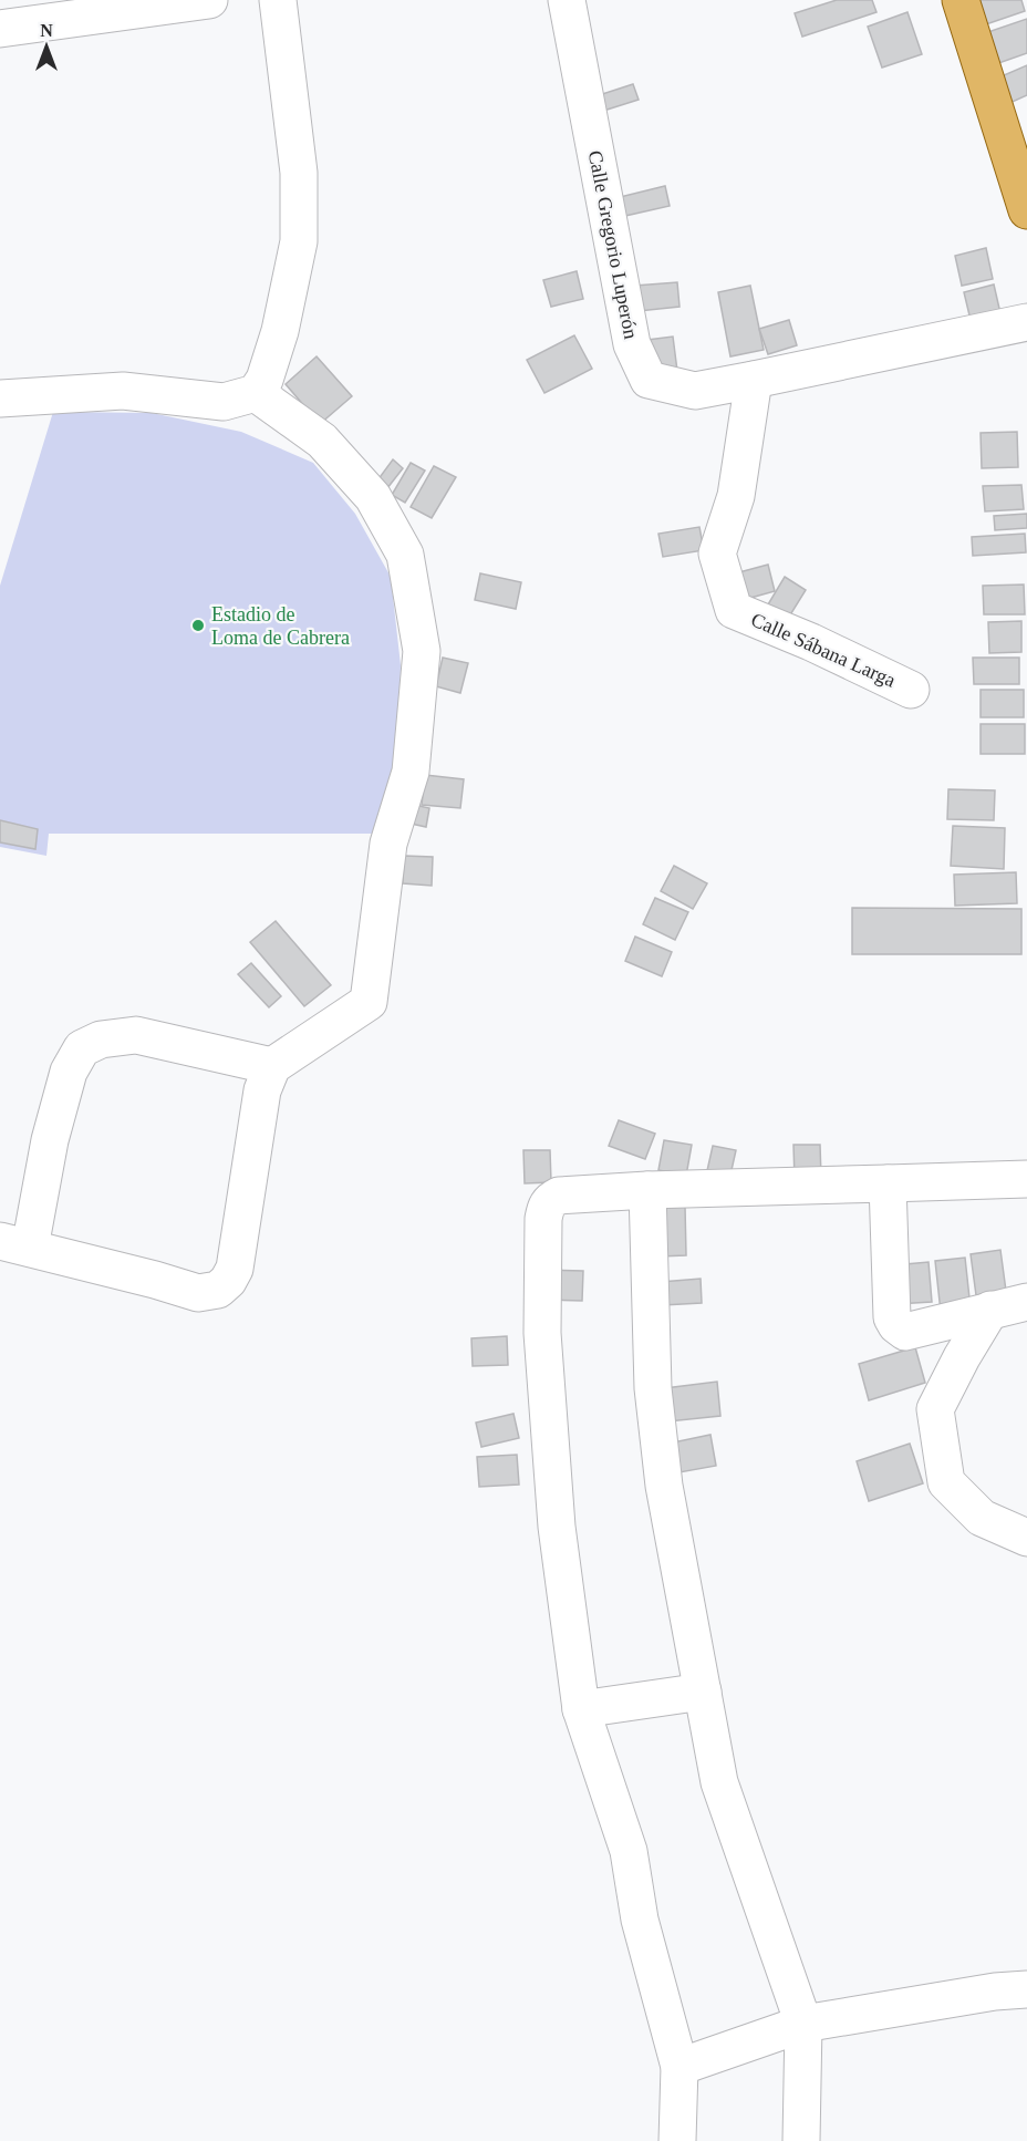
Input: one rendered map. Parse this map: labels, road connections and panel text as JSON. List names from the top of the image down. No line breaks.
{"streets":{"street":["Calle Gregorio Luperón","Calle Sábana Larga"]},"crossings":[["Calle Gregorio Luperón","Calle Sábana Larga"]],"places":["Estadio de Loma de Cabrera"],"north":"top"}
